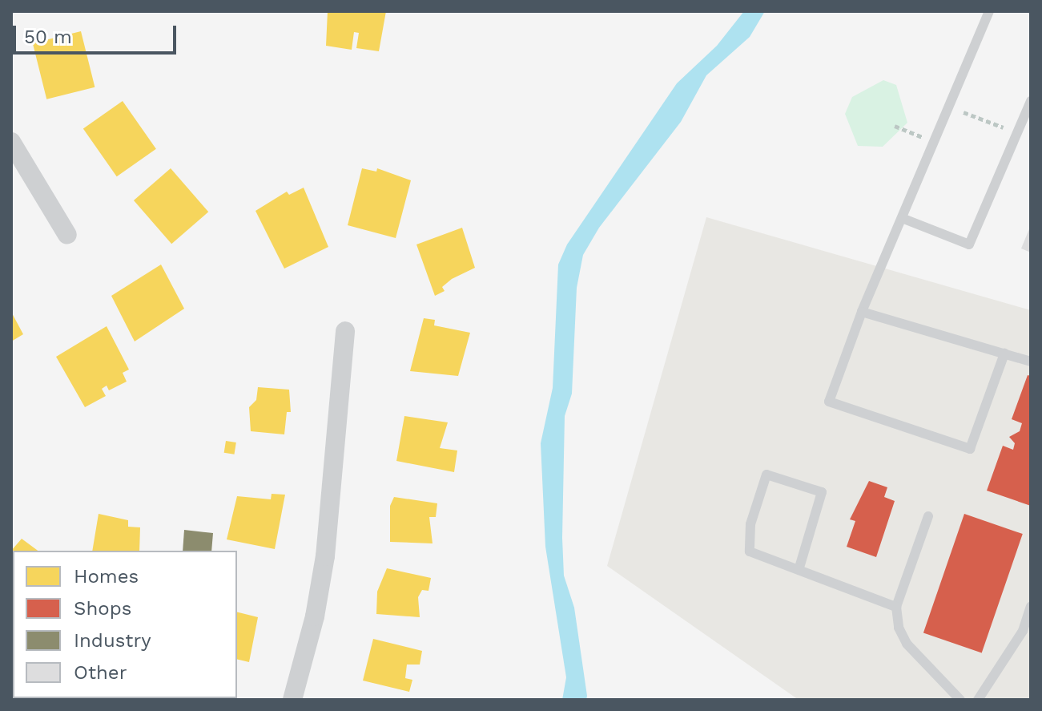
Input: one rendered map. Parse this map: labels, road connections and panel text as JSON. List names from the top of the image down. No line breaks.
{"legend":["Homes","Shops","Industry","Other"],"scale_bar":"50 m"}
